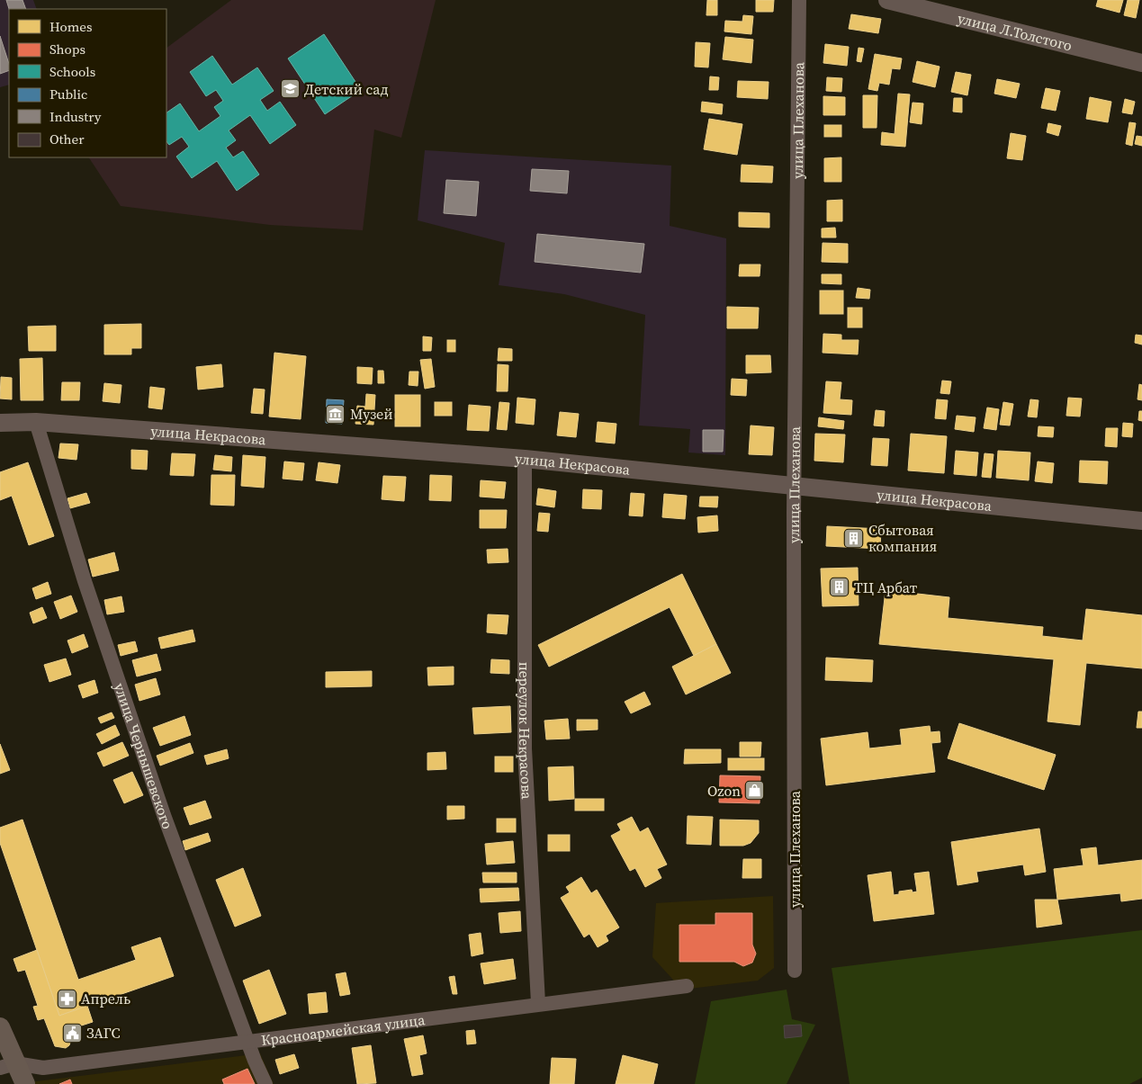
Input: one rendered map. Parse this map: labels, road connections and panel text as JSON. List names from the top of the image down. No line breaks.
{"streets":{"street":["улица Л.Толстого","улица Плеханова","улица Некрасова","переулок Некрасова","улица Чернышевского","Красноармейская улица"]},"crossings":[["улица Плеханова","улица Некрасова"],["улица Некрасова","переулок Некрасова"],["улица Некрасова","улица Чернышевского"],["переулок Некрасова","Красноармейская улица"],["улица Чернышевского","Красноармейская улица"]],"places":{"school or university":["Детский сад"],"museum":["Музей"],"building":["Сбытовая компания","ТЦ Арбат"],"shop":["Ozon"],"pharmacy":["Апрель"],"public building":["ЗАГС"]},"legend":["Homes","Shops","Schools","Public","Industry","Other"]}
